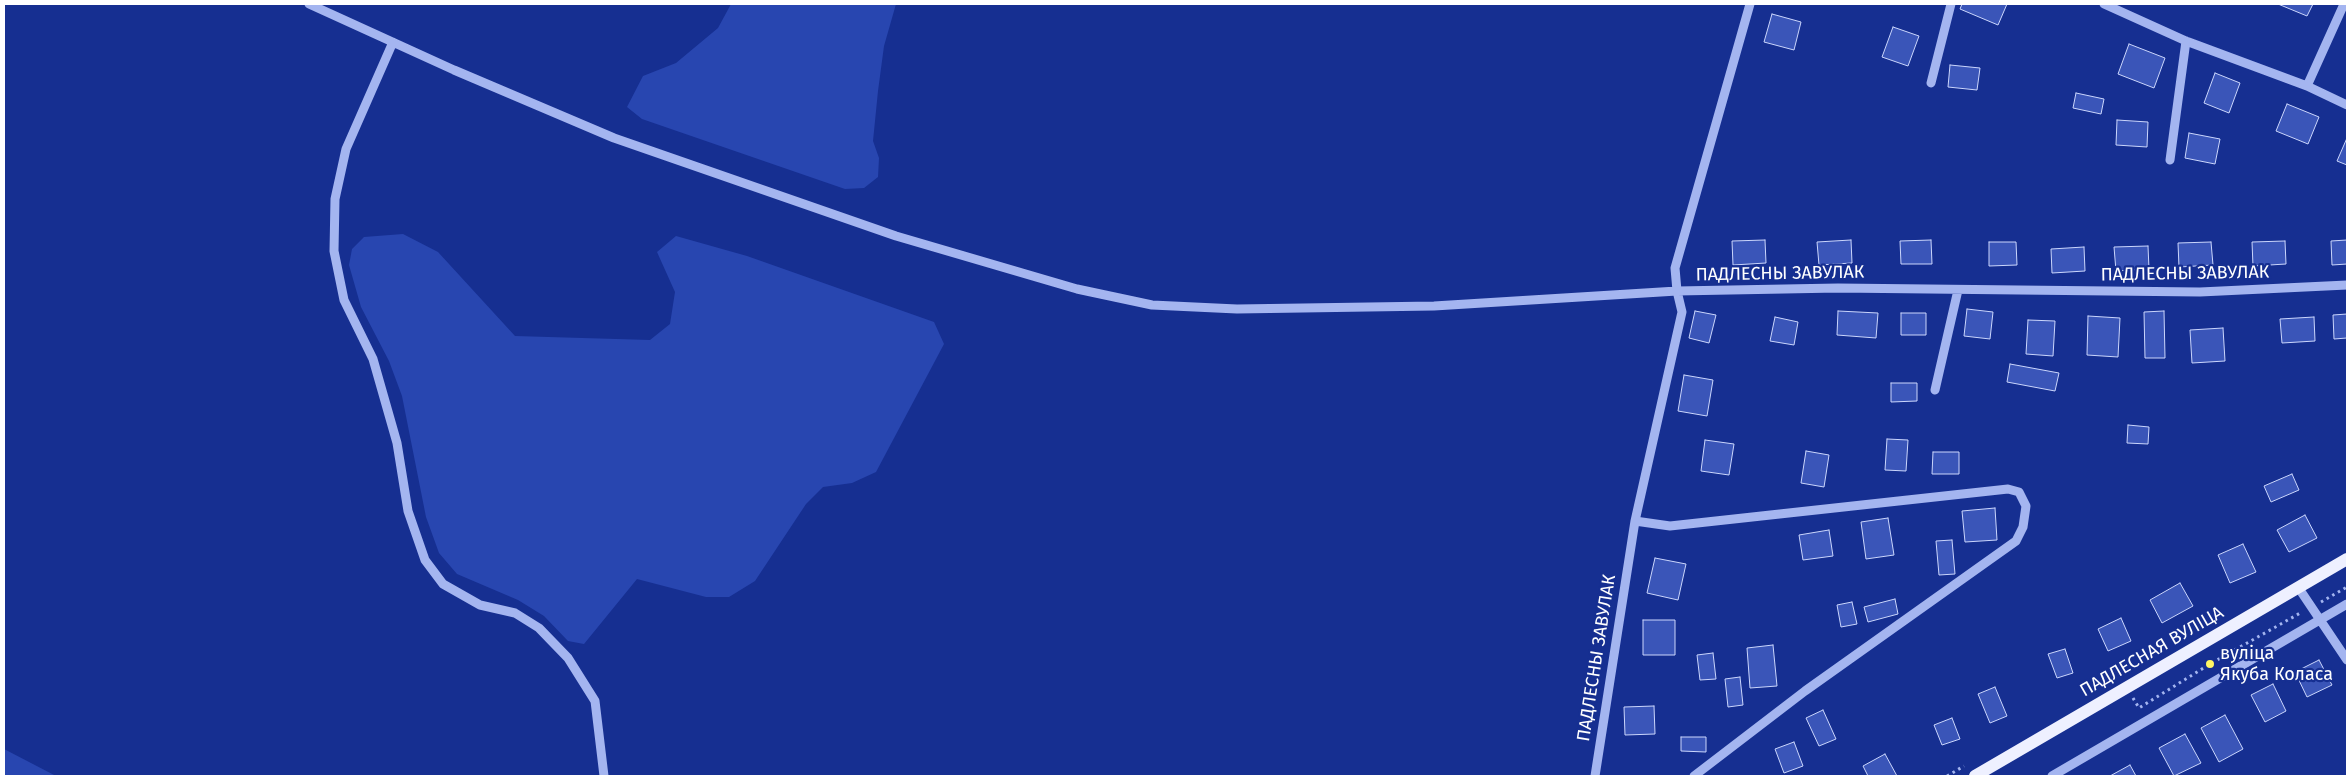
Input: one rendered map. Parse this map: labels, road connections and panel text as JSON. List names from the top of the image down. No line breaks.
{"streets":{"main road":["ПАДЛЕСНАЯ ВУЛІЦА"],"street":["ПАДЛЕСНЫ ЗАВУЛАК"]},"places":["вуліца Якуба Коласа"]}
